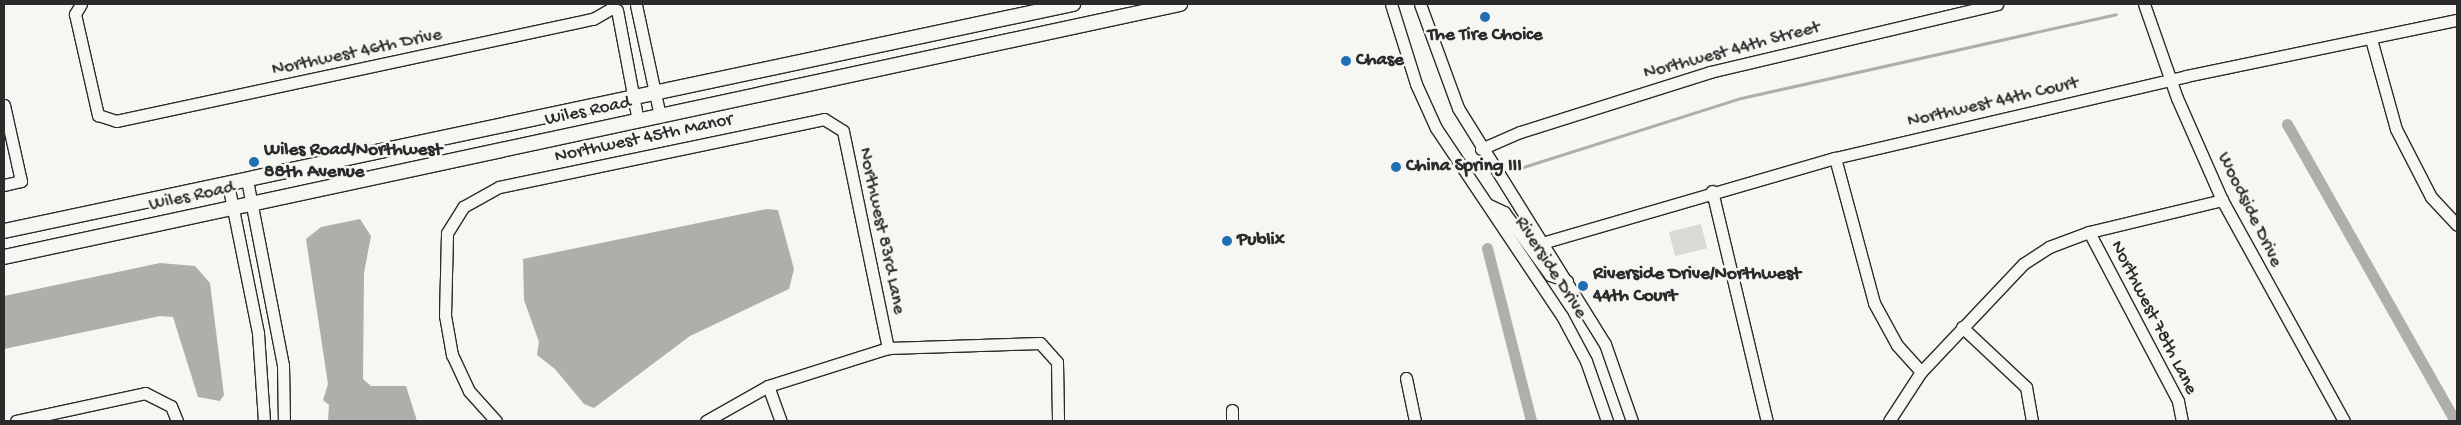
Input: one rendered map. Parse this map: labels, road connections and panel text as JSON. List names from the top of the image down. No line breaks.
{"streets":{"main road":["Wiles Road"],"street":["Northwest 44th Street","Northwest 46th Drive","Northwest 44th Court","Northwest 45th Manor","Woodside Drive","Northwest 83rd Lane","Riverside Drive","Northwest 78th Lane"]},"crossings":[["Northwest 44th Street","Riverside Drive"],["Northwest 44th Court","Woodside Drive"],["Northwest 44th Court","Riverside Drive"],["Northwest 45th Manor","Northwest 83rd Lane"]],"places":["The Tire Choice","Chase","Wiles Road/Northwest 88th Avenue","China Spring III","Publix","Riverside Drive/Northwest 44th Court"]}
